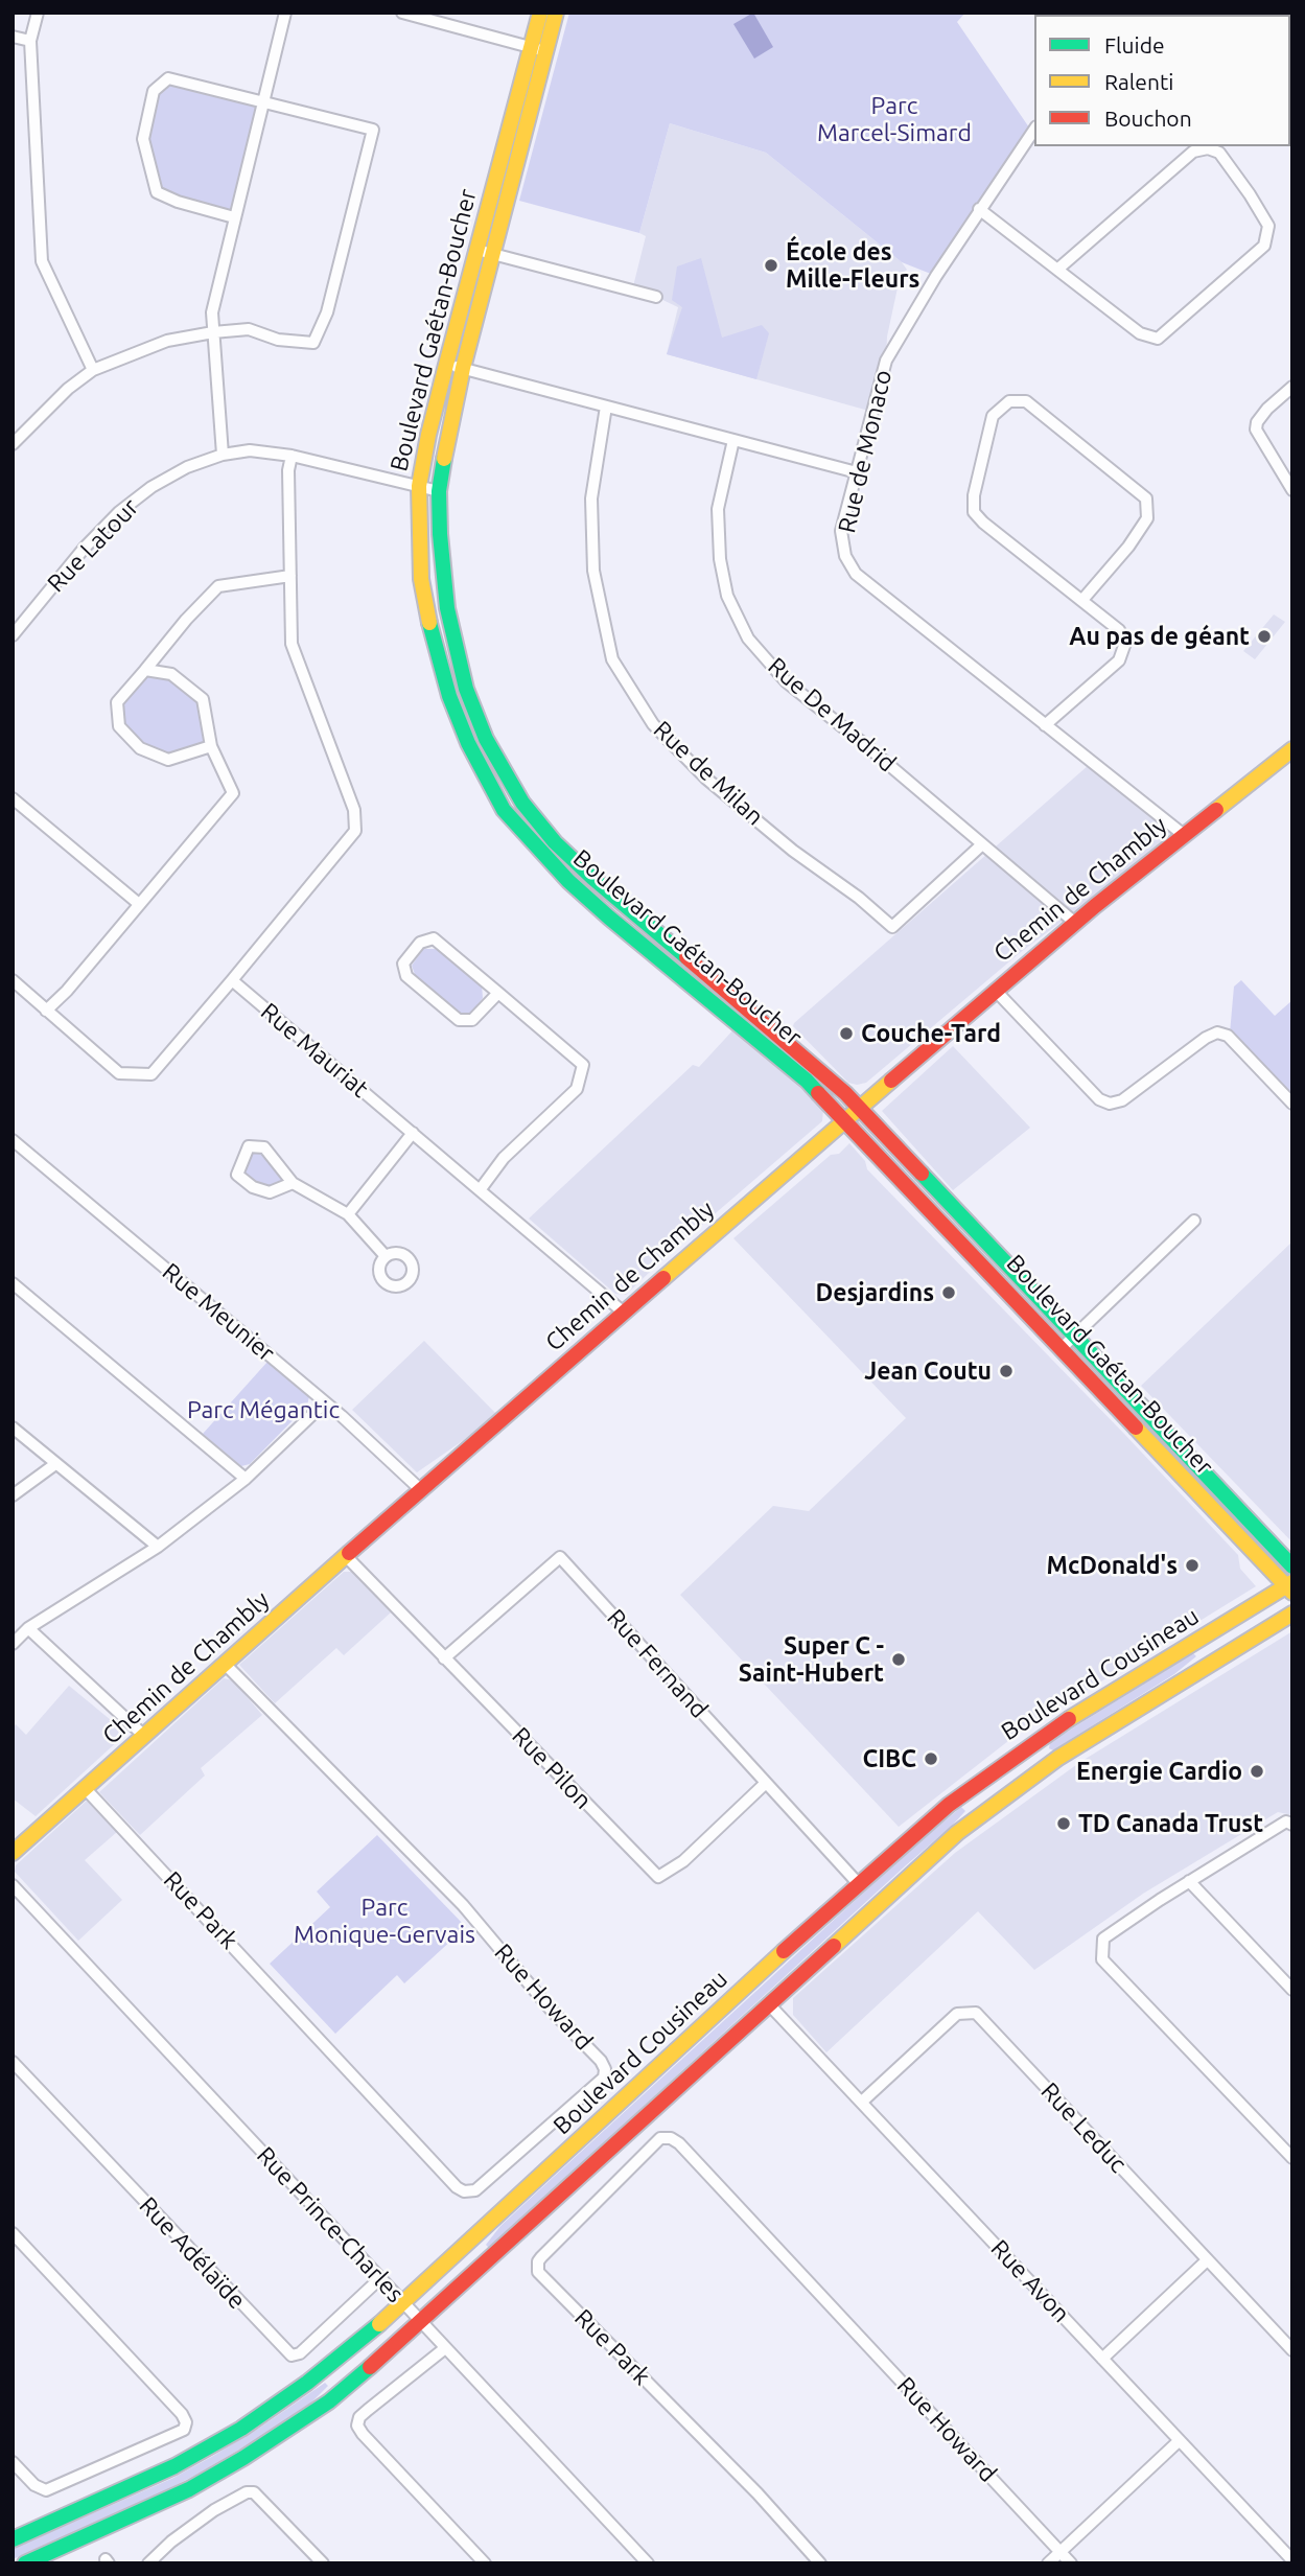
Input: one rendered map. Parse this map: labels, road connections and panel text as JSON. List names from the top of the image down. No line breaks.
{"streets":{"street":["Boulevard Gaétan-Boucher","Rue de Monaco","Rue Latour","Rue De Madrid","Rue de Milan","Chemin de Chambly","Rue Mauriat","Rue Meunier","Rue Fernand","Boulevard Cousineau","Rue Pilon","Rue Park","Rue Howard","Rue Leduc","Rue Prince-Charles","Rue Adélaïde","Rue Avon"]},"crossings":[["Boulevard Gaétan-Boucher","Rue Latour"],["Boulevard Gaétan-Boucher","Chemin de Chambly"],["Boulevard Gaétan-Boucher","Boulevard Cousineau"],["Rue de Monaco","Chemin de Chambly"],["Rue De Madrid","Rue de Milan"],["Rue De Madrid","Chemin de Chambly"],["Chemin de Chambly","Rue Mauriat"],["Chemin de Chambly","Rue Meunier"],["Chemin de Chambly","Rue Pilon"],["Chemin de Chambly","Rue Park"],["Chemin de Chambly","Rue Howard"],["Rue Fernand","Boulevard Cousineau"],["Rue Fernand","Rue Pilon"],["Boulevard Cousineau","Rue Prince-Charles"],["Boulevard Cousineau","Rue Avon"],["Rue Park","Rue Howard"],["Rue Leduc","Rue Avon"],["Rue Prince-Charles","Rue Adélaïde"]],"parks":["Parc Marcel-Simard","Parc Mégantic","Parc Monique-Gervais"],"places":["École des Mille-Fleurs","Au pas de géant","Couche-Tard","Desjardins","Jean Coutu","McDonald's","Super C - Saint-Hubert","CIBC","Energie Cardio","TD Canada Trust"],"legend":["Fluide","Ralenti","Bouchon"]}
